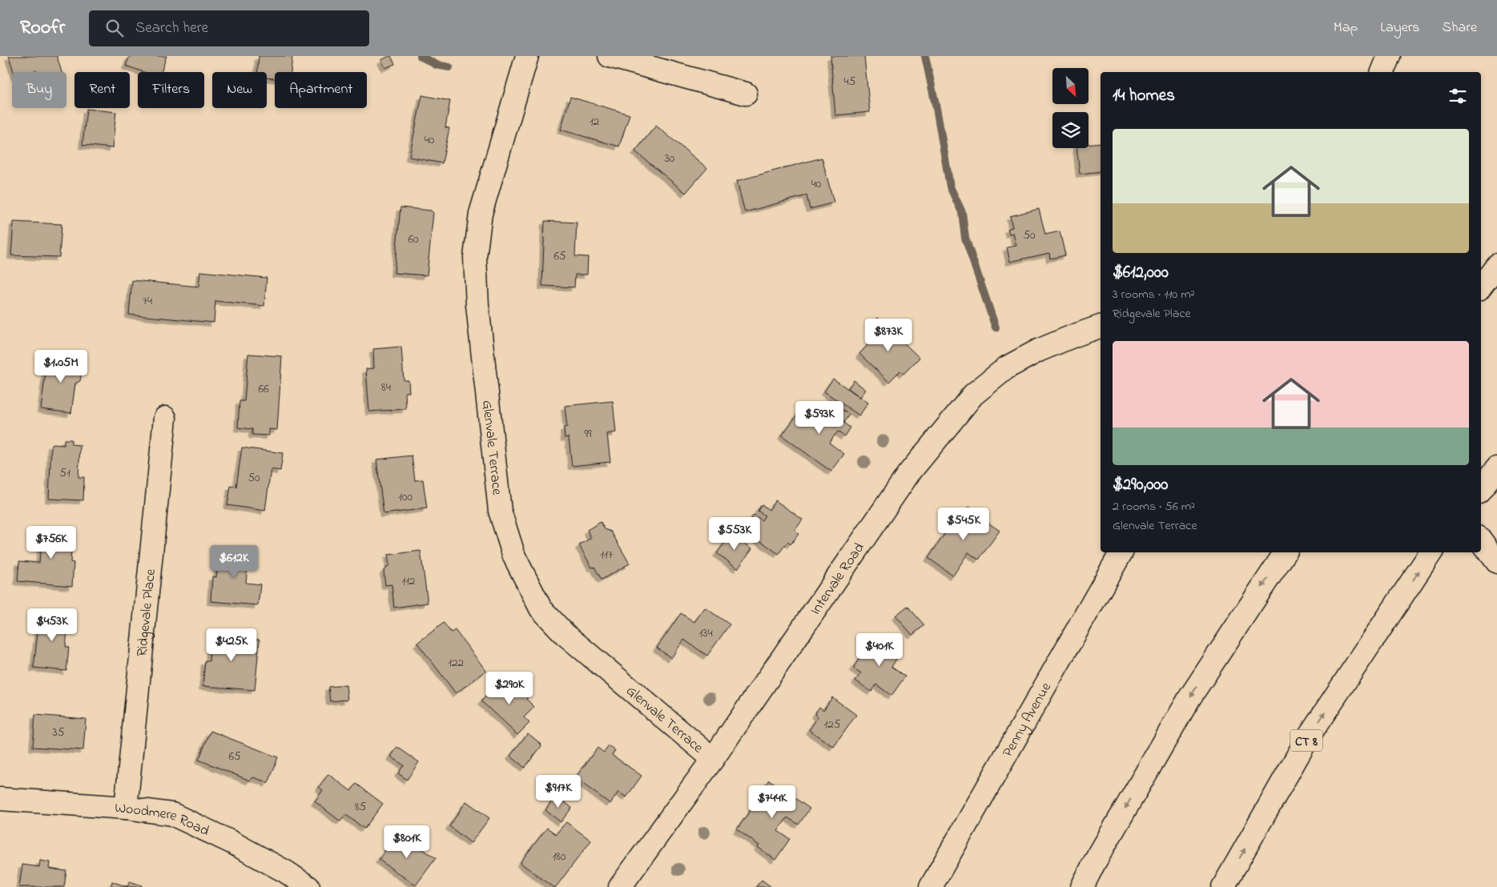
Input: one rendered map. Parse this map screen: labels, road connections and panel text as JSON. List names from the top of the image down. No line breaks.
{"streets":{"main road":["Glenvale Terrace","Intervale Road","Ridgevale Place","Penny Avenue","CT 8","Woodmere Road"]},"crossings":[["Glenvale Terrace","Intervale Road"],["Ridgevale Place","Woodmere Road"]],"house_numbers":["45","12","40","30","40","50","60","65","74","84","66","99","51","50","100","117","112","134","122","125","35","65","85","180"],"north":"bottom right","page":{"header":"Roofr","search":"Search here","nav":["Map","Layers","Share"],"chip":["Buy","Rent","Filters","New","Apartment"],"heading":"14 homes","list":[{"name":"$612,000","note":"3 rooms · 110 m² · Ridgevale Place"},{"name":"$290,000","note":"2 rooms · 56 m² · Glenvale Terrace"}],"price":["$873K","$1.05M","$593K","$545K","$553K","$756K","$612K","$453K","$425K","$401K","$290K","$917K","$744K","$801K"]}}
